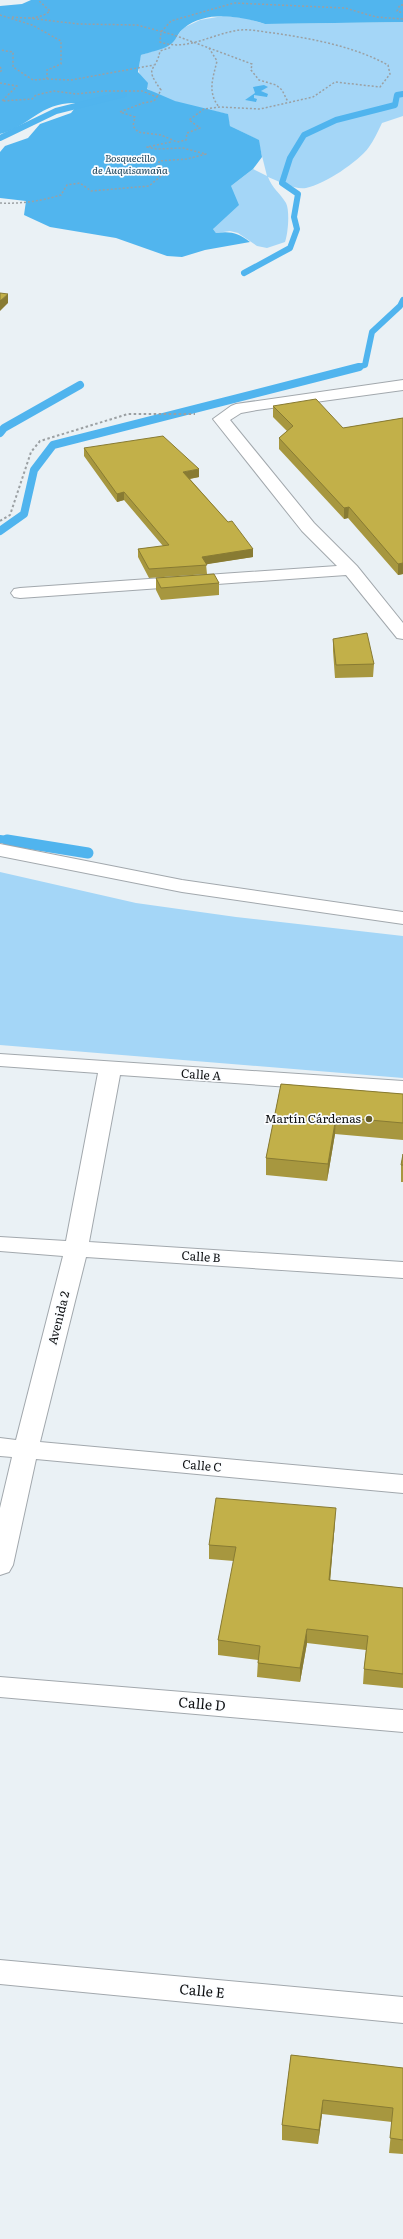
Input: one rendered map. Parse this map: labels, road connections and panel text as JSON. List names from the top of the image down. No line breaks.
{"streets":{"street":["Calle A","Calle B","Avenida 2","Calle C","Calle D","Calle E"]},"crossings":[["Calle A","Avenida 2"],["Calle B","Avenida 2"],["Avenida 2","Calle C"]],"parks":["Bosquecillo de Auquisamaña"],"places":["Martín Cárdenas"]}
